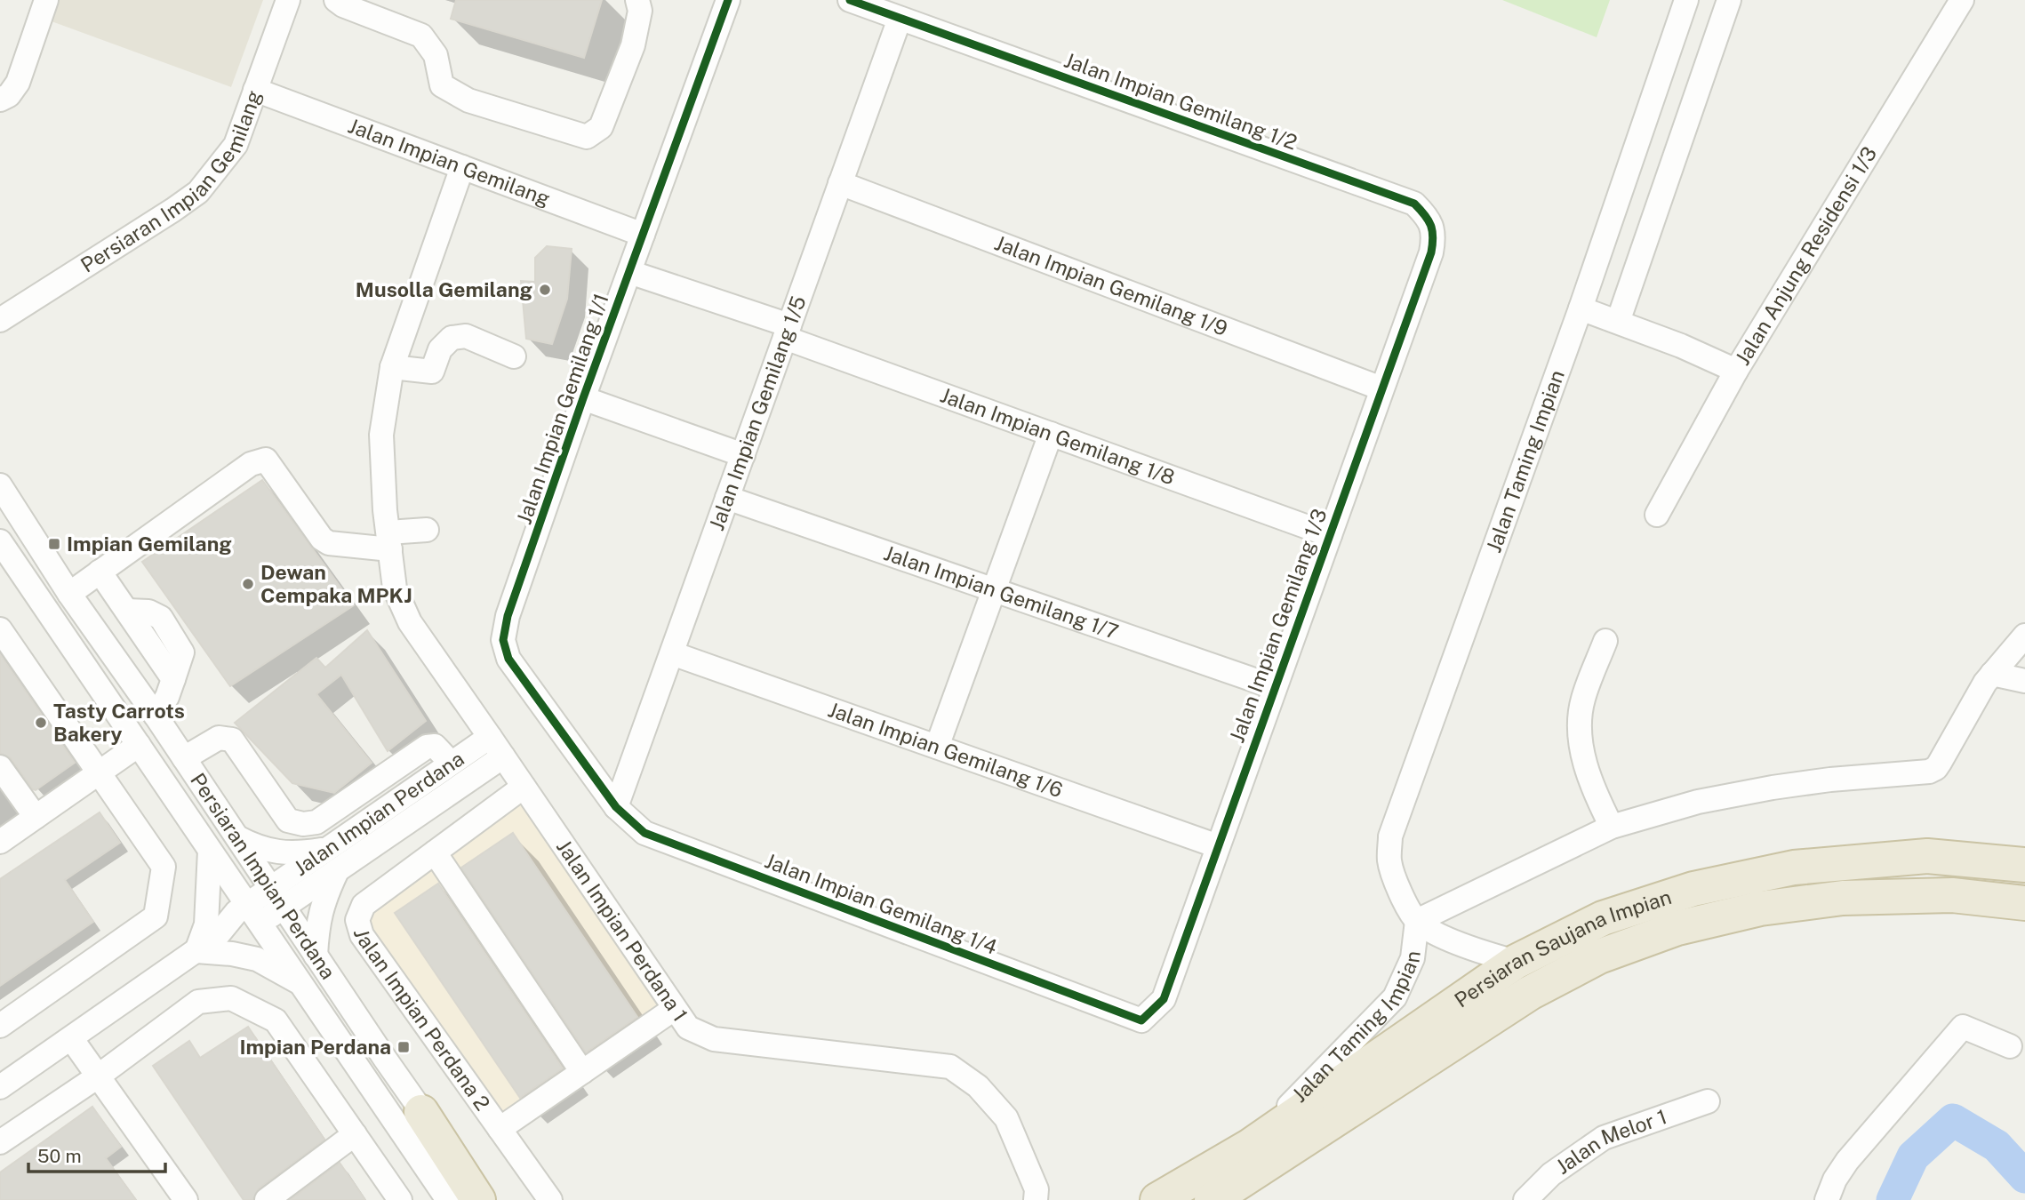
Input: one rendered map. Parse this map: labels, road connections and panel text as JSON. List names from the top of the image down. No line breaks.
{"streets":{"highway":["Persiaran Saujana Impian"],"street":["Jalan Impian Gemilang 1/2","Jalan Impian Gemilang","Persiaran Impian Gemilang","Jalan Anjung Residensi 1/3","Jalan Impian Gemilang 1/9","Jalan Impian Gemilang 1/1","Jalan Impian Gemilang 1/5","Jalan Impian Gemilang 1/8","Jalan Taming Impian","Jalan Impian Gemilang 1/7","Jalan Impian Gemilang 1/3","Jalan Impian Gemilang 1/6","Jalan Impian Perdana","Persiaran Impian Perdana","Jalan Impian Gemilang 1/4","Jalan Impian Perdana 1","Jalan Impian Perdana 2","Jalan Melor 1"]},"crossings":[["Jalan Impian Gemilang 1/2","Jalan Impian Gemilang 1/5"],["Jalan Impian Gemilang 1/2","Jalan Impian Gemilang 1/3"],["Jalan Impian Gemilang","Persiaran Impian Gemilang"],["Jalan Impian Gemilang","Jalan Impian Gemilang 1/1"],["Jalan Impian Gemilang","Jalan Impian Perdana 1"],["Jalan Impian Gemilang 1/9","Jalan Impian Gemilang 1/5"],["Jalan Impian Gemilang 1/9","Jalan Impian Gemilang 1/3"],["Jalan Impian Gemilang 1/1","Jalan Impian Gemilang 1/5"],["Jalan Impian Gemilang 1/1","Jalan Impian Gemilang 1/8"],["Jalan Impian Gemilang 1/1","Jalan Impian Gemilang 1/4"],["Jalan Impian Gemilang 1/5","Jalan Impian Gemilang 1/8"],["Jalan Impian Gemilang 1/5","Jalan Impian Gemilang 1/7"],["Jalan Impian Gemilang 1/5","Jalan Impian Gemilang 1/6"],["Jalan Impian Gemilang 1/5","Jalan Impian Gemilang 1/4"],["Jalan Impian Gemilang 1/8","Jalan Impian Gemilang 1/3"],["Jalan Taming Impian","Persiaran Saujana Impian"],["Jalan Impian Gemilang 1/7","Jalan Impian Gemilang 1/3"],["Jalan Impian Gemilang 1/3","Jalan Impian Gemilang 1/6"],["Jalan Impian Gemilang 1/3","Jalan Impian Gemilang 1/4"],["Jalan Impian Perdana","Persiaran Impian Perdana"],["Jalan Impian Perdana","Jalan Impian Perdana 1"],["Jalan Impian Perdana 1","Jalan Impian Perdana 2"]],"places":{"other":["Musolla Gemilang","Dewan Cempaka MPKJ","Tasty Carrots Bakery"],"transit":["Impian Gemilang","Impian Perdana"]},"scale_bar":"50 m"}
